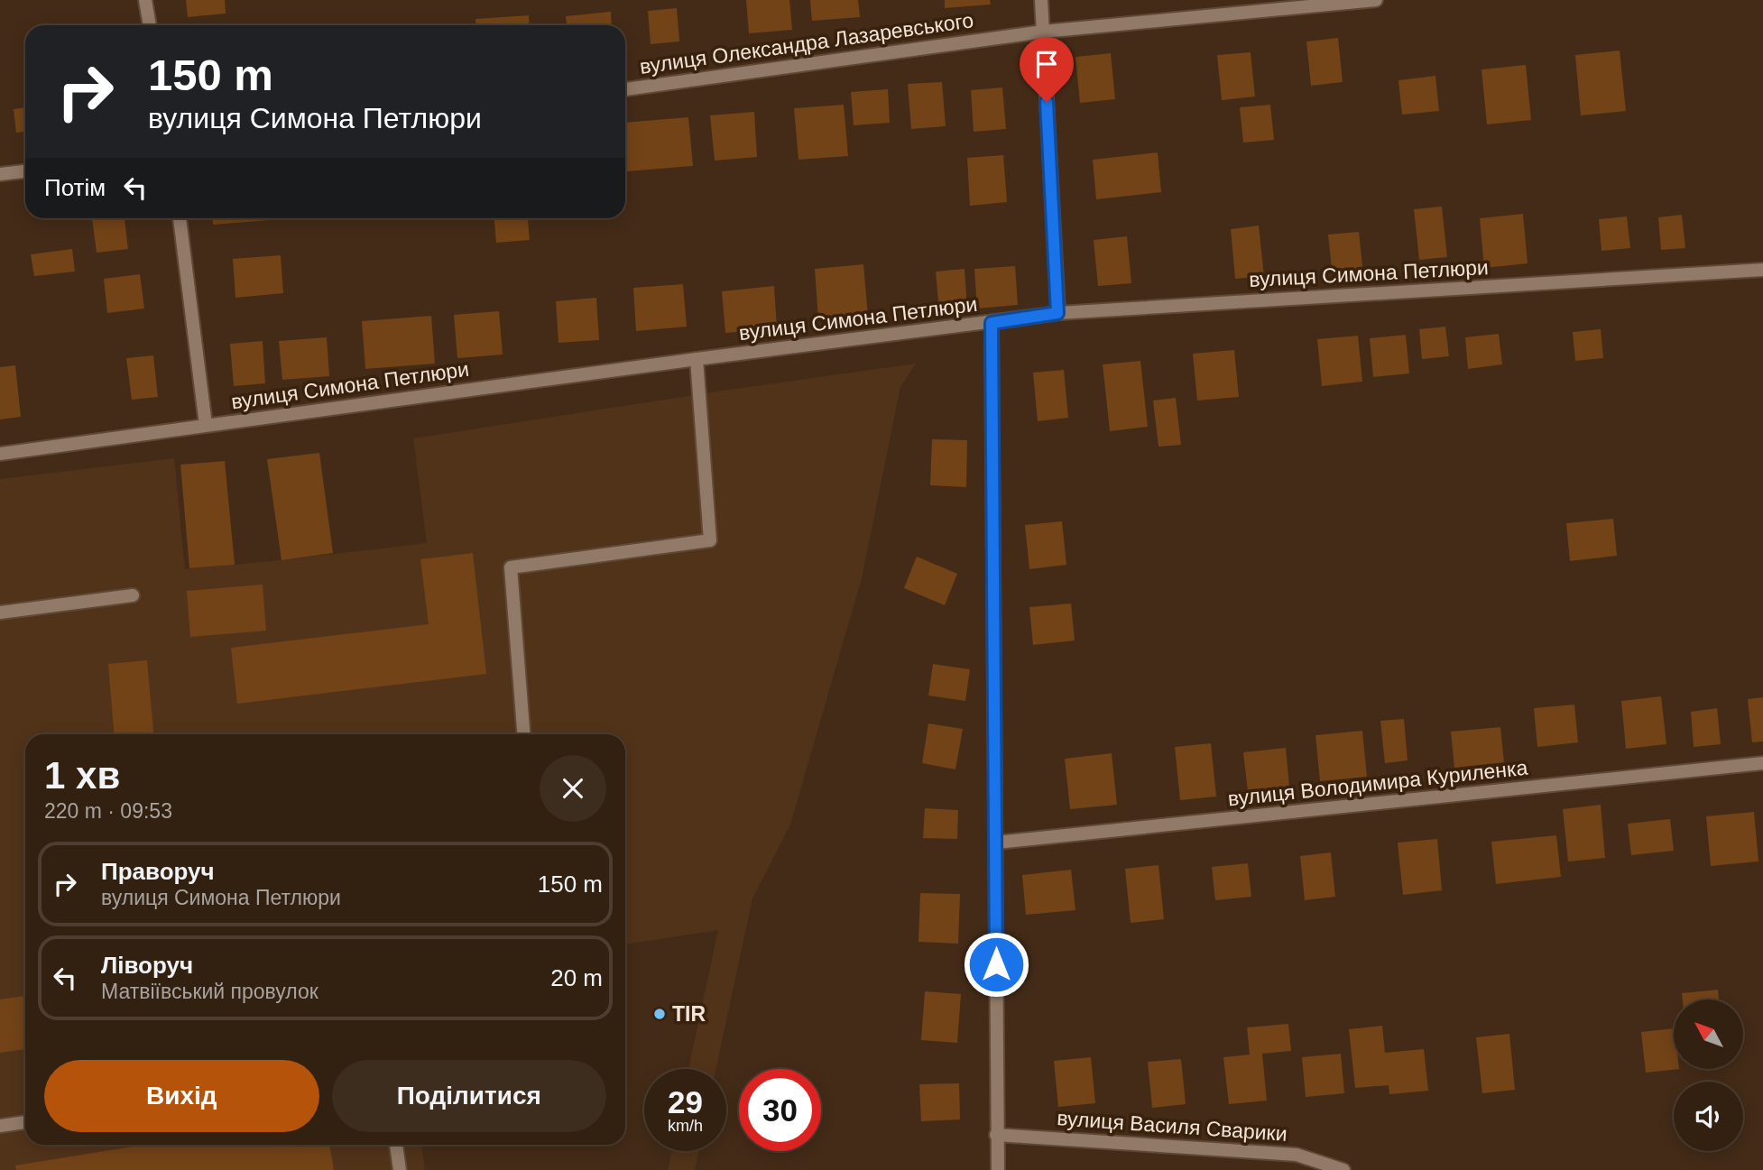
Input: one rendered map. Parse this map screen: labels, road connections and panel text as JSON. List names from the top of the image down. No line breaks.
{"streets":{"street":["вулиця Олександра Лазаревського","вулиця Симона Петлюри","вулиця Володимира Куриленка","вулиця Василя Сварики"]},"places":["TIR"],"north":"top left","page":{"turn":["150 m","вулиця Симона Петлюри"],"then":"Потім","heading":["1 хв","220 m · 09:53"],"list":[{"name":"Праворуч","note":"вулиця Симона Петлюри","value":"150 m"},{"name":"Ліворуч","note":"Матвіївський провулок","value":"20 m"}],"buttons":["Вихід","Поділитися"],"speed":"29 km/h","limit":"30"}}
